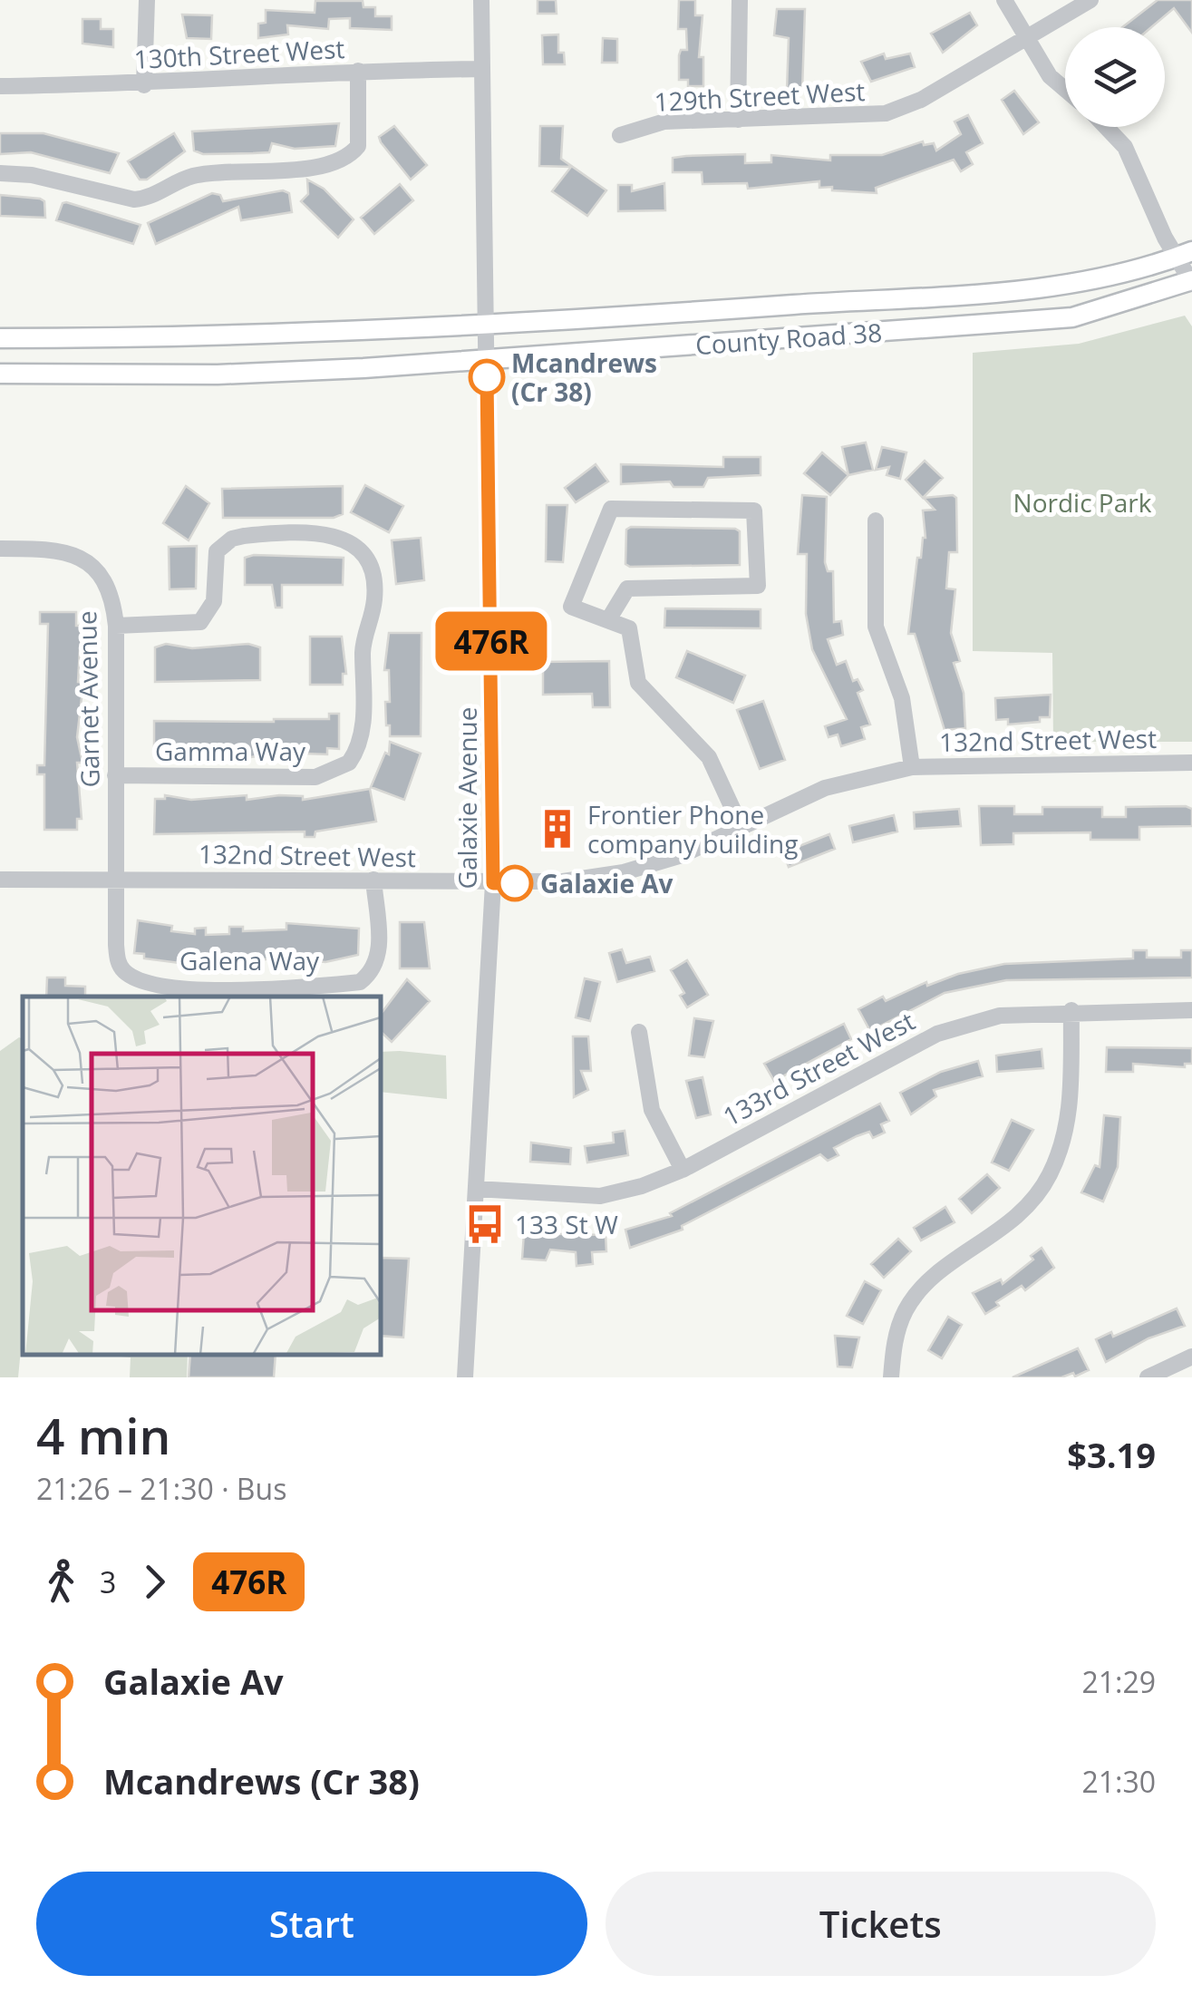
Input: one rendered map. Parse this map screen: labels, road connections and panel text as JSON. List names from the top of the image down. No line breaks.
{"streets":{"main road":["County Road 38"],"street":["130th Street West","129th Street West","Garnet Avenue","132nd Street West","Gamma Way","Galaxie Avenue","Galena Way","133rd Street West"]},"crossings":[["130th Street West","Galaxie Avenue"],["County Road 38","Galaxie Avenue"],["Garnet Avenue","132nd Street West"],["Garnet Avenue","Gamma Way"],["Garnet Avenue","Galena Way"],["132nd Street West","Galaxie Avenue"],["132nd Street West","Galena Way"],["Galaxie Avenue","133rd Street West"]],"parks":["Nordic Park"],"places":{"other":["Mcandrews (Cr 38)","Galaxie Av"],"building":["Frontier Phone company building"],"bus stop":["133 St W"]},"lines":["bus line 476R"],"page":{"on_map":"476R","heading":["4 min","21:26 – 21:30 · Bus","$3.19"],"legs":["3","476R"],"list":[{"name":"Galaxie Av","value":"21:29"},{"name":"Mcandrews (Cr 38)","value":"21:30"}],"buttons":["Start","Tickets"]}}
